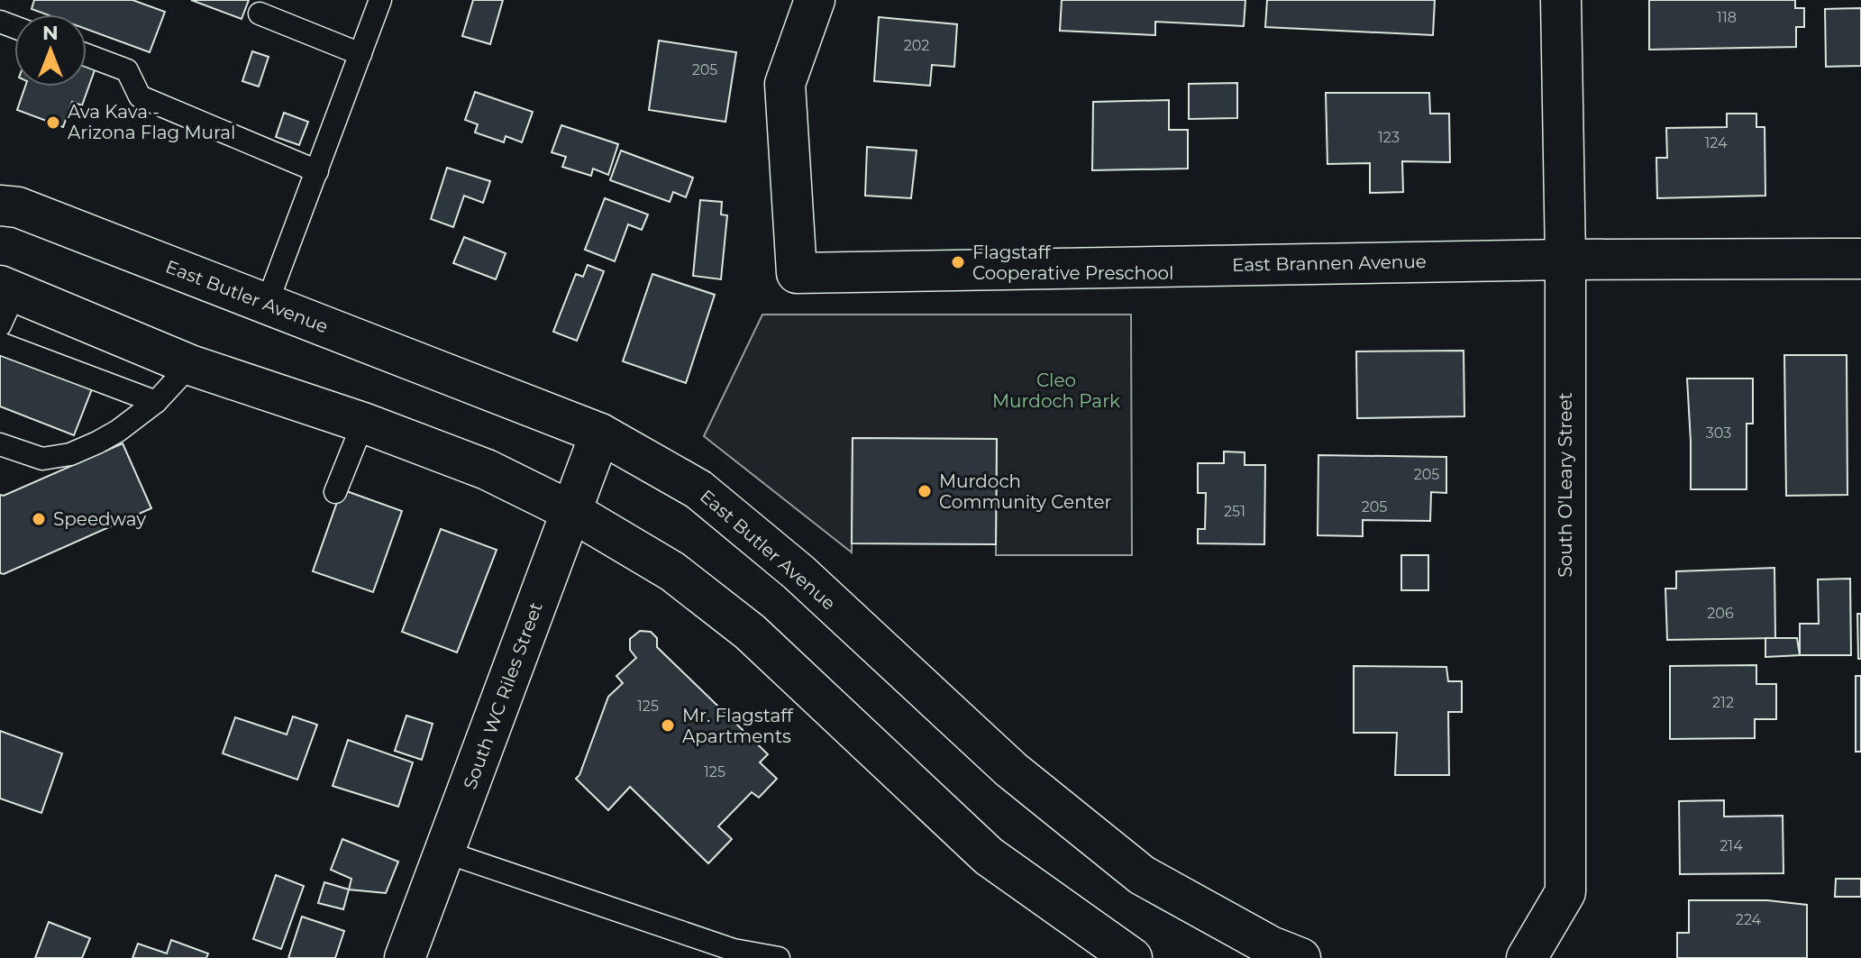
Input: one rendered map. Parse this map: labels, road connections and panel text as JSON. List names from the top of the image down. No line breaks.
{"streets":{"street":["East Brannen Avenue","East Butler Avenue","South O'Leary Street","South WC Riles Street"]},"crossings":[["East Brannen Avenue","South O'Leary Street"],["East Butler Avenue","South WC Riles Street"]],"parks":["Cleo Murdoch Park"],"places":["Ava Kava - Arizona Flag Mural","Flagstaff Cooperative Preschool","Murdoch Community Center","Speedway","Mr. Flagstaff Apartments"],"house_numbers":["118","202","205","123","124","303","205","205","251","206","212","125","125","214","224"],"north":"top"}
